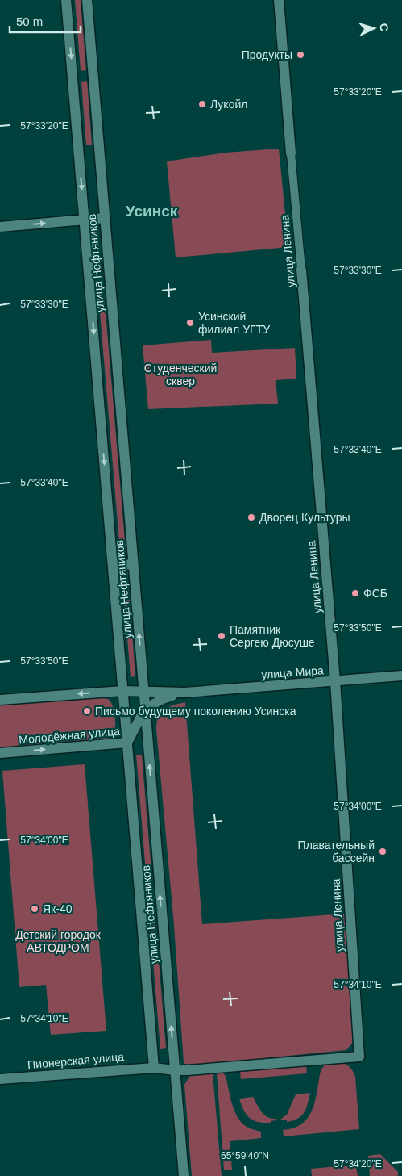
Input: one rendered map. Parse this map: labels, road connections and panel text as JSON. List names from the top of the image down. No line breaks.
{"streets":{"main road":["улица Ленина","улица Нефтяников","улица Мира","Молодёжная улица","Пионерская улица"]},"crossings":[["улица Ленина","улица Мира"],["улица Ленина","Пионерская улица"],["улица Нефтяников","улица Мира"],["улица Нефтяников","Молодёжная улица"],["улица Нефтяников","Пионерская улица"],["улица Мира","Молодёжная улица"]],"districts":["Усинск"],"parks":["Студенческий сквер","Детский городок АВТОДРОМ"],"places":["Продукты","Лукойл","Усинский филиал УГТУ","Дворец Культуры","ФСБ","Памятник Сергею Дюсуше","Письмо будущему поколению Усинска","Плавательный бассейн","Як-40"],"scale_bar":"50 m","north":"right","coordinates":["57°33'20\"E","57°33'30\"E","57°33'40\"E","57°33'50\"E","57°34'00\"E","57°34'10\"E","65°59'40\"N","57°34'20\"E"]}
